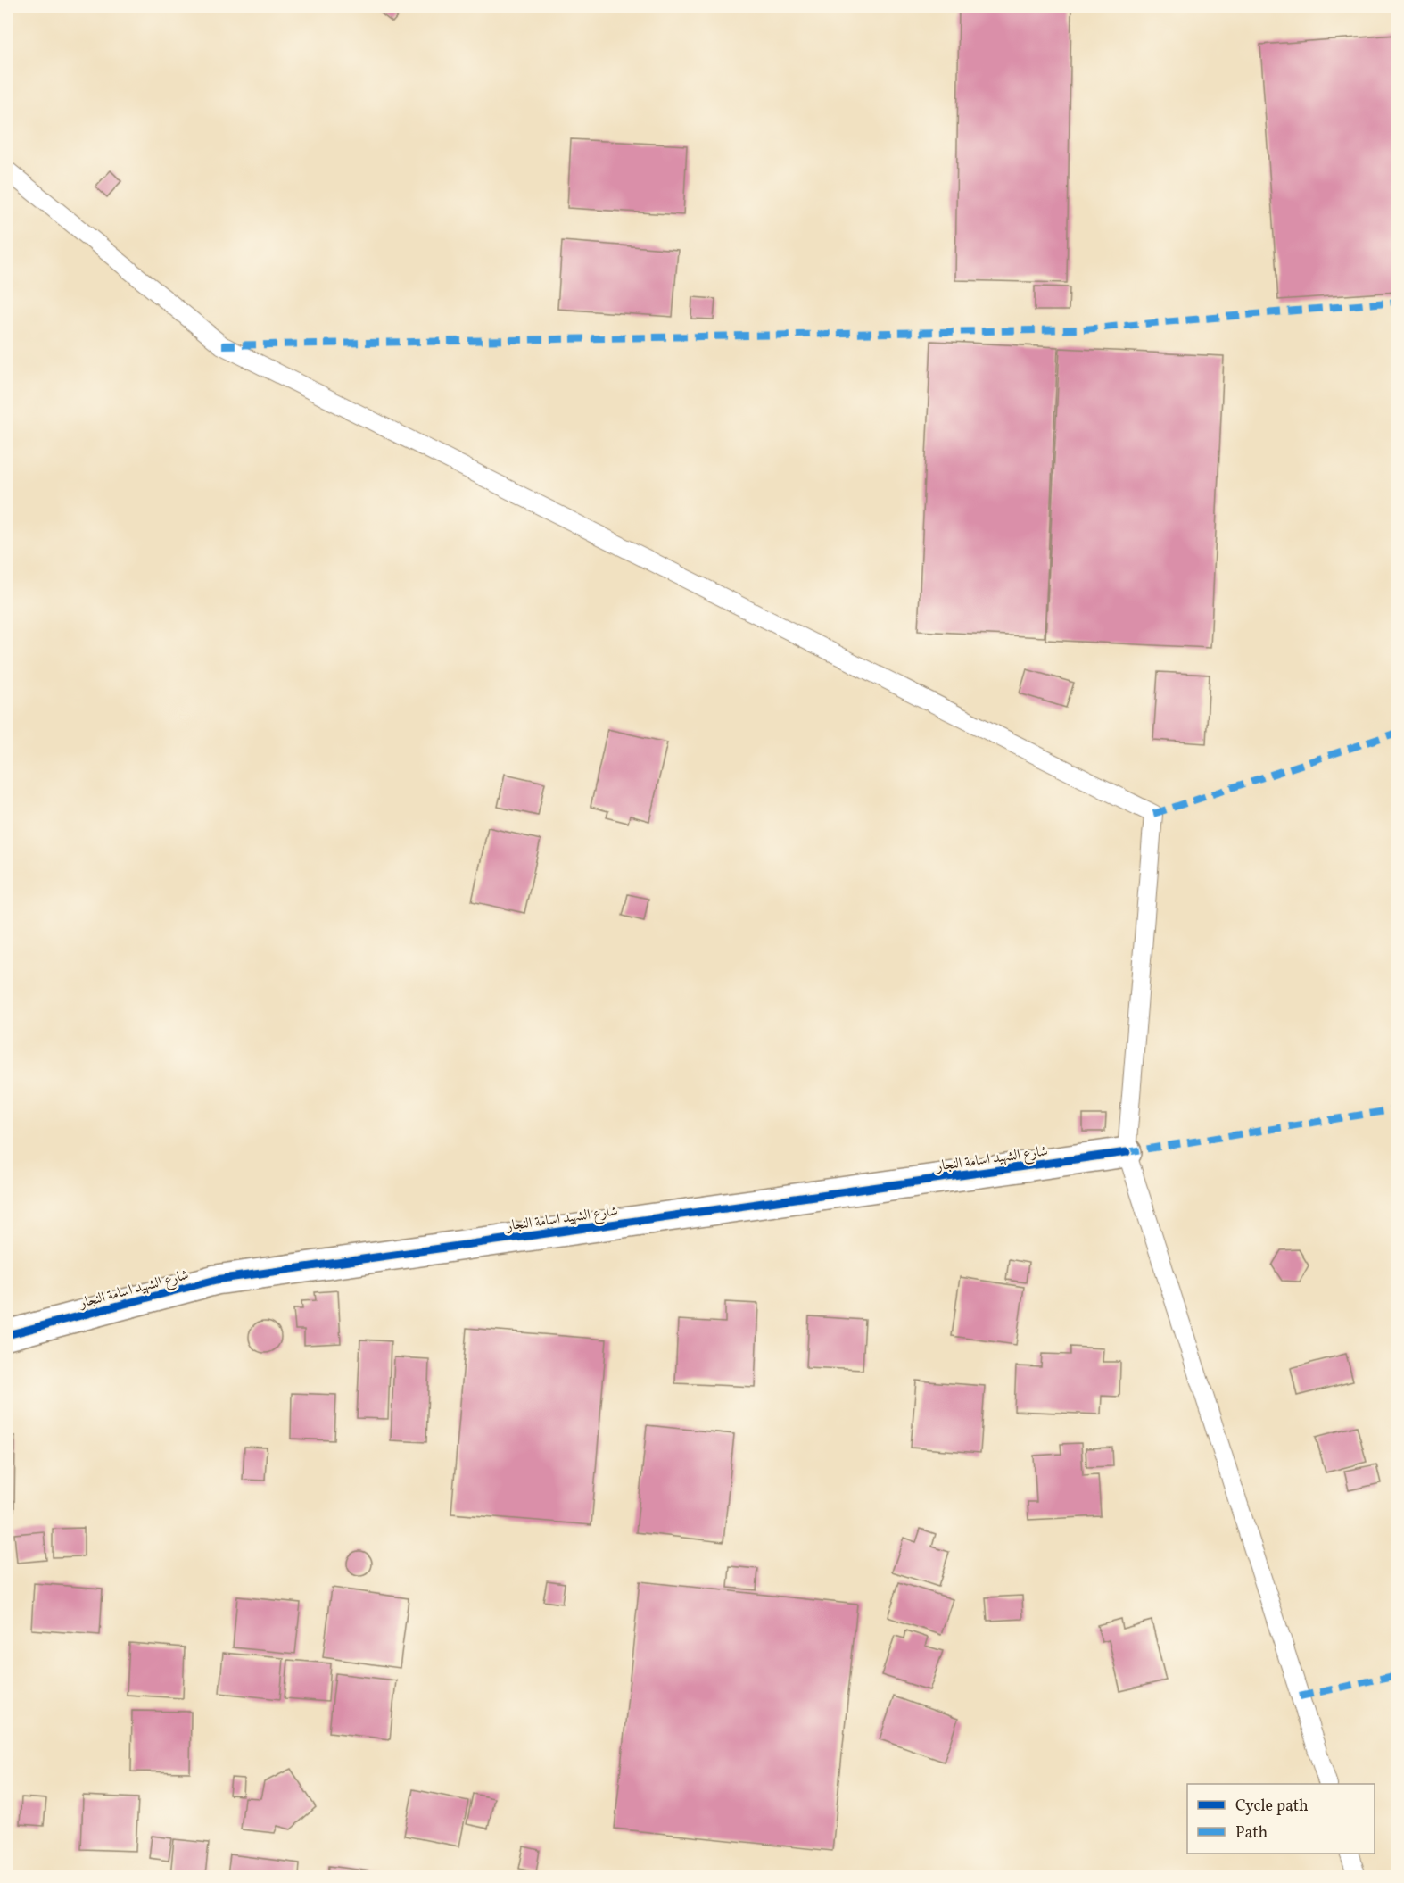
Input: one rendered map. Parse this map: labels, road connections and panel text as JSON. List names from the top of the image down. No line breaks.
{"streets":{"street":["شارع الشهيد اسامة النجار"]},"legend":["Cycle path","Path"]}
